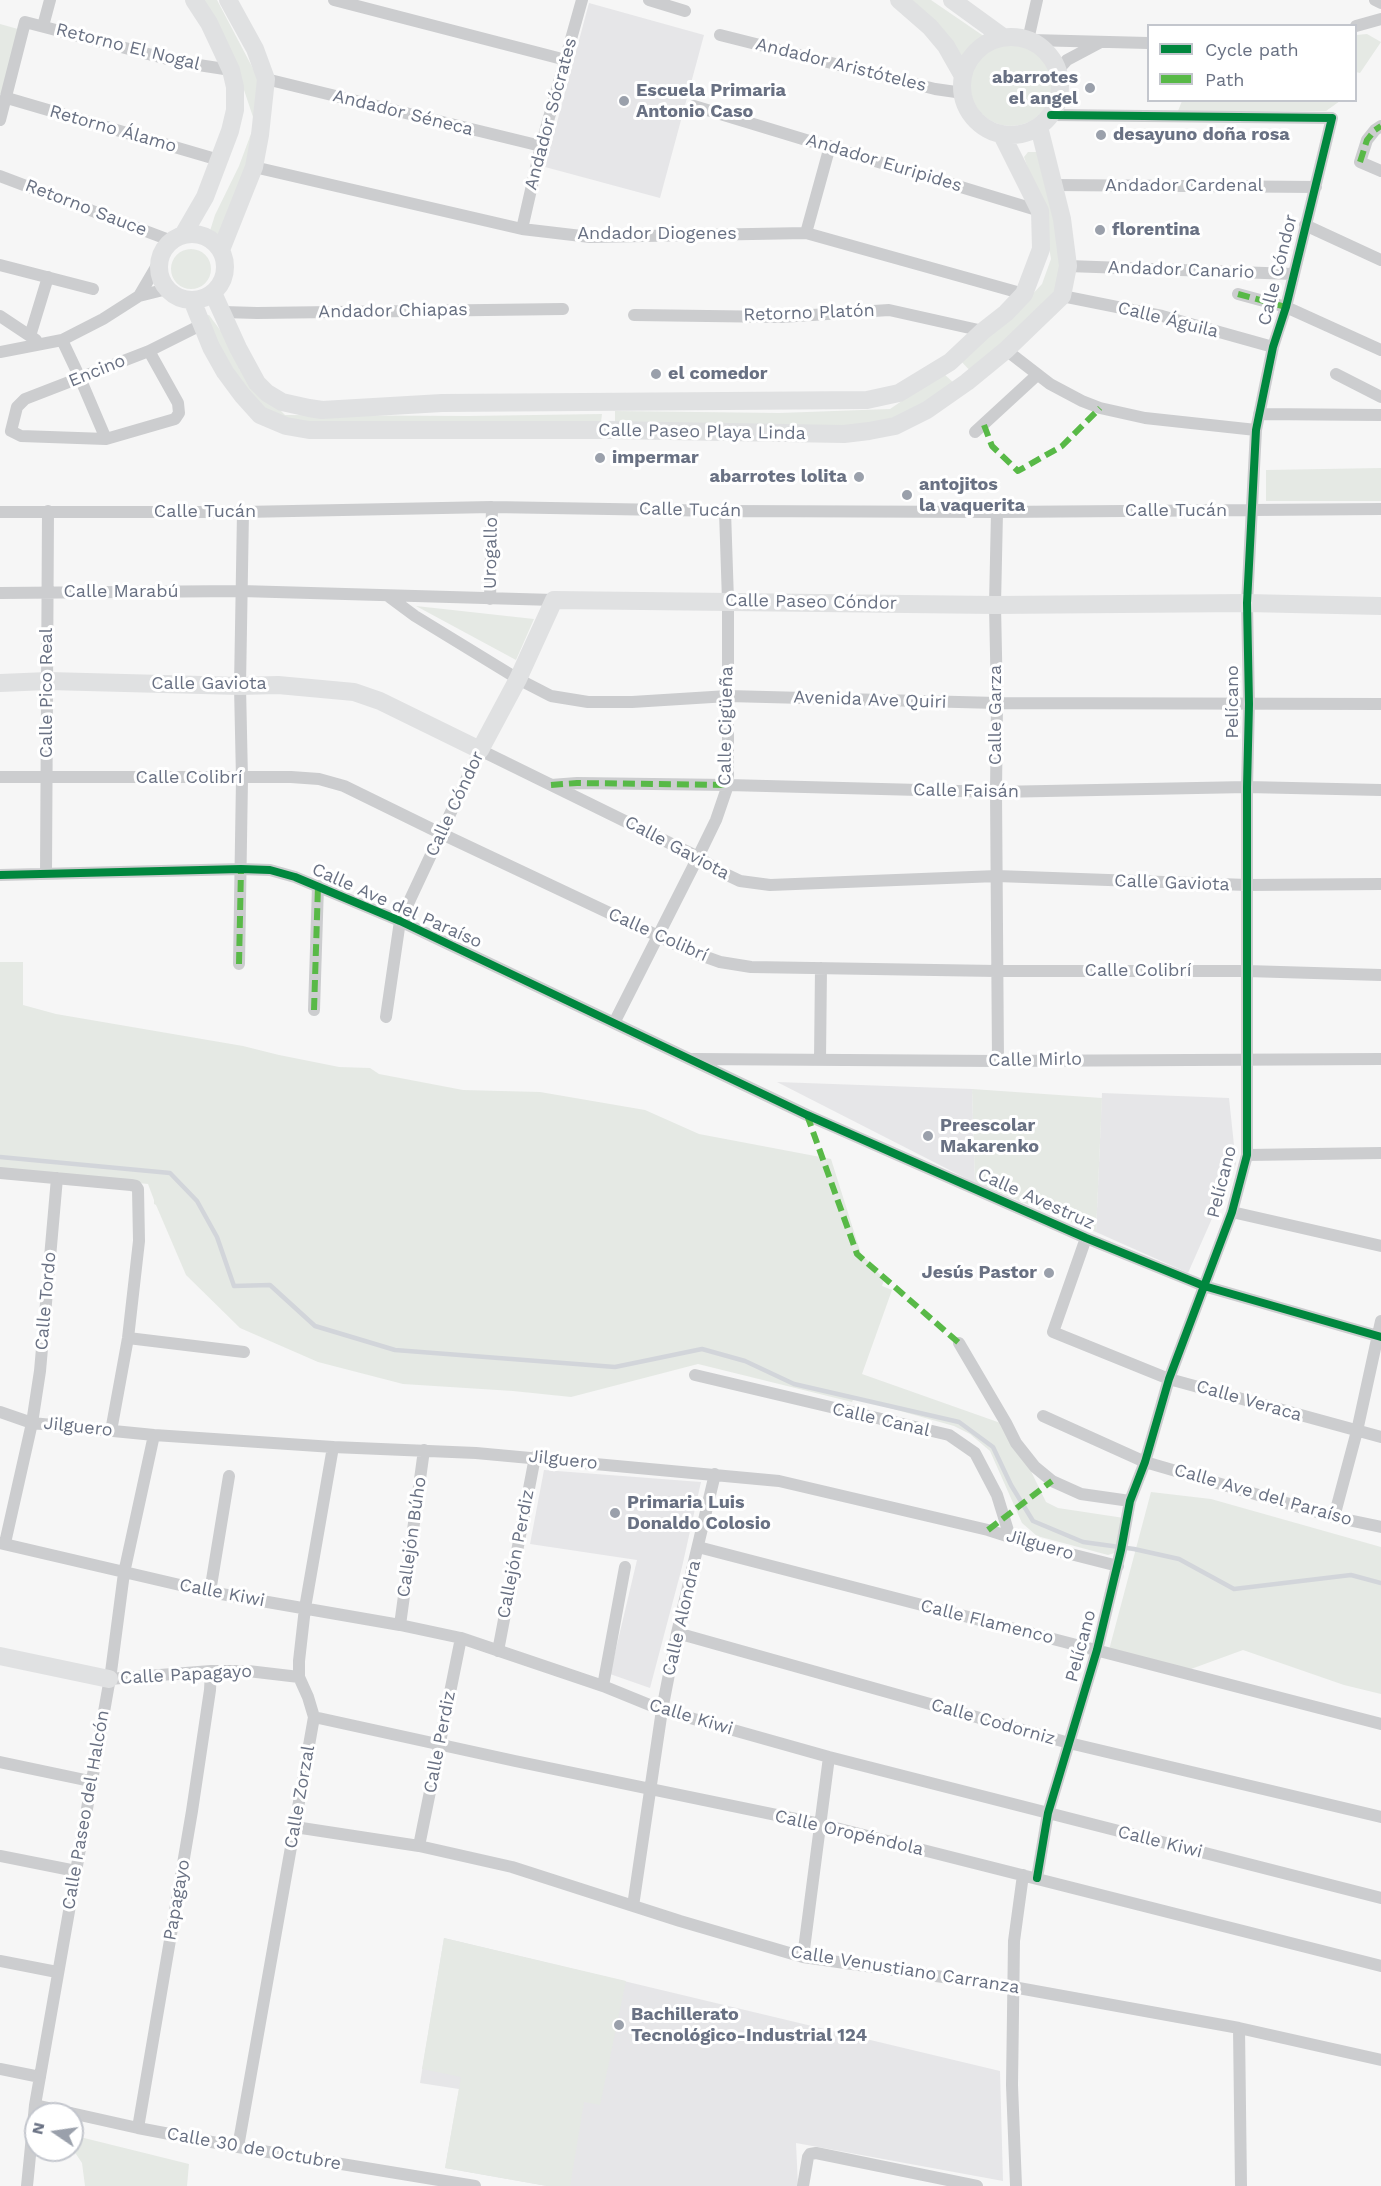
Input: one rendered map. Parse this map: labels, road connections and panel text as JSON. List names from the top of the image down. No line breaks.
{"streets":{"street":["Retorno El Nogal","Andador Aristóteles","Andador Séneca","Andador Sócrates","Retorno Álamo","Andador Euripides","Andador Cardenal","Retorno Sauce","Andador Diogenes","Andador Canario","Calle Cóndor","Andador Chiapas","Retorno Platón","Calle Águila","Encino","Calle Paseo Playa Linda","Calle Tucán","Urogallo","Calle Marabú","Calle Paseo Cóndor","Calle Gaviota","Calle Pico Real","Avenida Ave Quiri","Pelícano","Calle Garza","Calle Cigüeña","Calle Colibrí","Calle Faisán","Calle Ave del Paraíso","Calle Mirlo","Calle Avestruz","Calle Tordo","Calle Veraca","Calle Canal","Jilguero","Callejón Búho","Callejón Perdiz","Calle Kiwi","Calle Alondra","Calle Flamenco","Calle Papagayo","Calle Codorniz","Calle Perdiz","Calle Zorzal","Calle Paseo del Halcón","Calle Oropéndola","Papagayo","Calle Venustiano Carranza","Calle 30 de Octubre"]},"crossings":[["Retorno El Nogal","Retorno Álamo"],["Andador Aristóteles","Calle Cóndor"],["Andador Aristóteles","Calle Paseo Playa Linda"],["Andador Séneca","Andador Sócrates"],["Andador Sócrates","Andador Diogenes"],["Andador Euripides","Calle Paseo Playa Linda"],["Andador Cardenal","Calle Cóndor"],["Retorno Sauce","Calle Paseo Playa Linda"],["Andador Diogenes","Calle Paseo Playa Linda"],["Andador Canario","Calle Cóndor"],["Calle Cóndor","Calle Águila"],["Calle Cóndor","Calle Paseo Playa Linda"],["Calle Cóndor","Calle Paseo Cóndor"],["Calle Cóndor","Calle Gaviota"],["Calle Cóndor","Avenida Ave Quiri"],["Calle Cóndor","Pelícano"],["Calle Cóndor","Calle Colibrí"],["Calle Cóndor","Calle Ave del Paraíso"],["Andador Chiapas","Calle Paseo Playa Linda"],["Retorno Platón","Calle Paseo Playa Linda"],["Calle Águila","Calle Paseo Playa Linda"],["Encino","Calle Paseo Playa Linda"],["Calle Tucán","Urogallo"],["Calle Tucán","Calle Pico Real"],["Calle Tucán","Pelícano"],["Calle Tucán","Calle Garza"],["Calle Tucán","Calle Cigüeña"],["Urogallo","Calle Paseo Cóndor"],["Calle Marabú","Calle Paseo Cóndor"],["Calle Marabú","Calle Pico Real"],["Calle Paseo Cóndor","Avenida Ave Quiri"],["Calle Paseo Cóndor","Pelícano"],["Calle Paseo Cóndor","Calle Garza"],["Calle Paseo Cóndor","Calle Cigüeña"],["Calle Gaviota","Calle Pico Real"],["Calle Gaviota","Pelícano"],["Calle Gaviota","Calle Garza"],["Calle Gaviota","Calle Cigüeña"],["Calle Gaviota","Calle Faisán"],["Calle Pico Real","Calle Colibrí"],["Calle Pico Real","Calle Ave del Paraíso"],["Avenida Ave Quiri","Pelícano"],["Avenida Ave Quiri","Calle Garza"],["Avenida Ave Quiri","Calle Cigüeña"],["Pelícano","Calle Colibrí"],["Pelícano","Calle Faisán"],["Pelícano","Calle Ave del Paraíso"],["Pelícano","Calle Mirlo"],["Pelícano","Calle Avestruz"],["Pelícano","Calle Veraca"],["Pelícano","Jilguero"],["Pelícano","Calle Kiwi"],["Pelícano","Calle Flamenco"],["Pelícano","Calle Codorniz"],["Pelícano","Calle Oropéndola"],["Calle Garza","Calle Colibrí"],["Calle Garza","Calle Faisán"],["Calle Garza","Calle Mirlo"],["Calle Cigüeña","Calle Colibrí"],["Calle Cigüeña","Calle Faisán"],["Calle Cigüeña","Calle Ave del Paraíso"],["Calle Ave del Paraíso","Calle Mirlo"],["Calle Ave del Paraíso","Calle Avestruz"],["Calle Mirlo","Calle Avestruz"],["Calle Avestruz","Calle Veraca"],["Calle Tordo","Jilguero"],["Calle Tordo","Calle Kiwi"],["Calle Canal","Jilguero"],["Jilguero","Callejón Búho"],["Jilguero","Callejón Perdiz"],["Jilguero","Calle Alondra"],["Jilguero","Calle Zorzal"],["Jilguero","Calle Paseo del Halcón"],["Callejón Búho","Calle Kiwi"],["Callejón Perdiz","Calle Kiwi"],["Calle Kiwi","Calle Alondra"],["Calle Kiwi","Calle Perdiz"],["Calle Kiwi","Calle Zorzal"],["Calle Kiwi","Calle Paseo del Halcón"],["Calle Alondra","Calle Flamenco"],["Calle Alondra","Calle Codorniz"],["Calle Alondra","Calle Oropéndola"],["Calle Alondra","Calle Venustiano Carranza"],["Calle Papagayo","Calle Zorzal"],["Calle Papagayo","Calle Paseo del Halcón"],["Calle Papagayo","Papagayo"],["Calle Perdiz","Calle Oropéndola"],["Calle Perdiz","Calle Venustiano Carranza"],["Calle Zorzal","Calle Oropéndola"],["Calle Zorzal","Calle Venustiano Carranza"],["Calle Zorzal","Calle 30 de Octubre"],["Papagayo","Calle 30 de Octubre"]],"places":["abarrotes el angel","Escuela Primaria Antonio Caso","desayuno doña rosa","florentina","el comedor","impermar","abarrotes lolita","antojitos la vaquerita","Preescolar Makarenko","Jesús Pastor","Primaria Luis Donaldo Colosio","Bachillerato Tecnológico-Industrial 124"],"legend":["Cycle path","Path"],"north":"left"}
